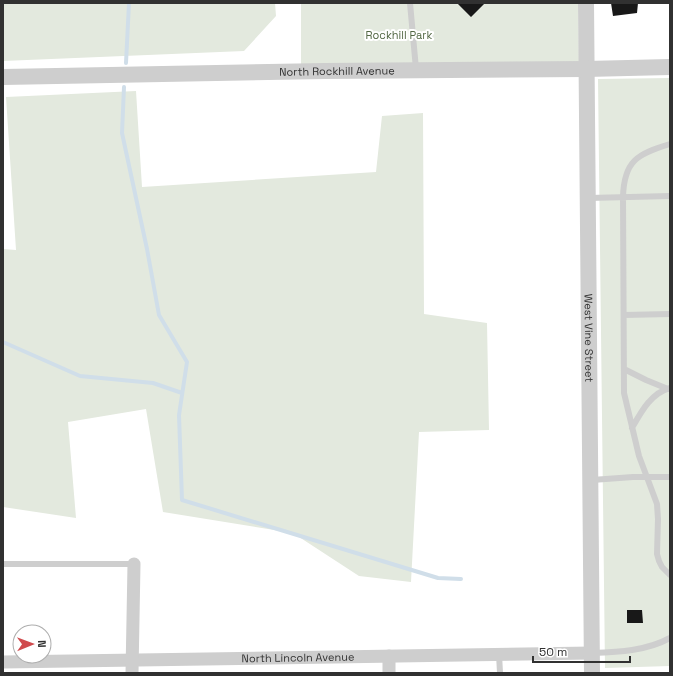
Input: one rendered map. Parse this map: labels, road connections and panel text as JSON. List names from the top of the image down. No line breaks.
{"streets":{"street":["North Rockhill Avenue","West Vine Street","North Lincoln Avenue"]},"crossings":[["North Rockhill Avenue","West Vine Street"],["West Vine Street","North Lincoln Avenue"]],"parks":["Rockhill Park"],"scale_bar":"50 m","north":"right"}
